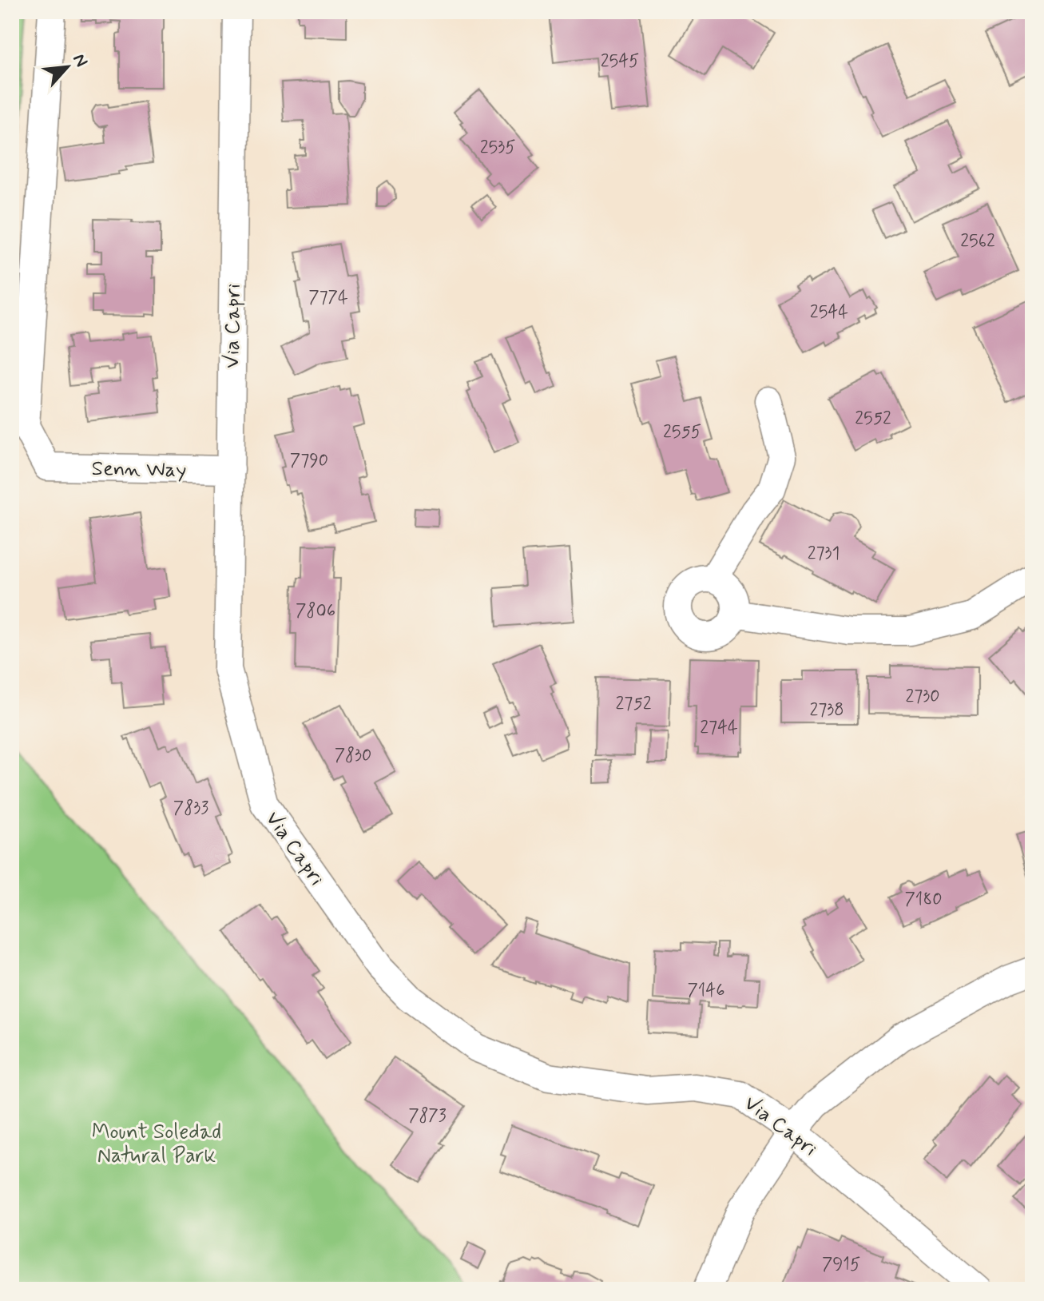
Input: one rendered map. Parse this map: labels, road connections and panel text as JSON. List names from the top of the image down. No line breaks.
{"streets":{"street":["Via Capri","Senn Way"]},"crossings":[["Via Capri","Senn Way"]],"parks":["Mount Soledad Natural Park"],"house_numbers":["2545","2535","2562","7774","2544","2552","2555","7790","2731","7806","2730","2752","2738","2744","7830","7833","7180","7146","7873","7915"],"north":"top right"}
